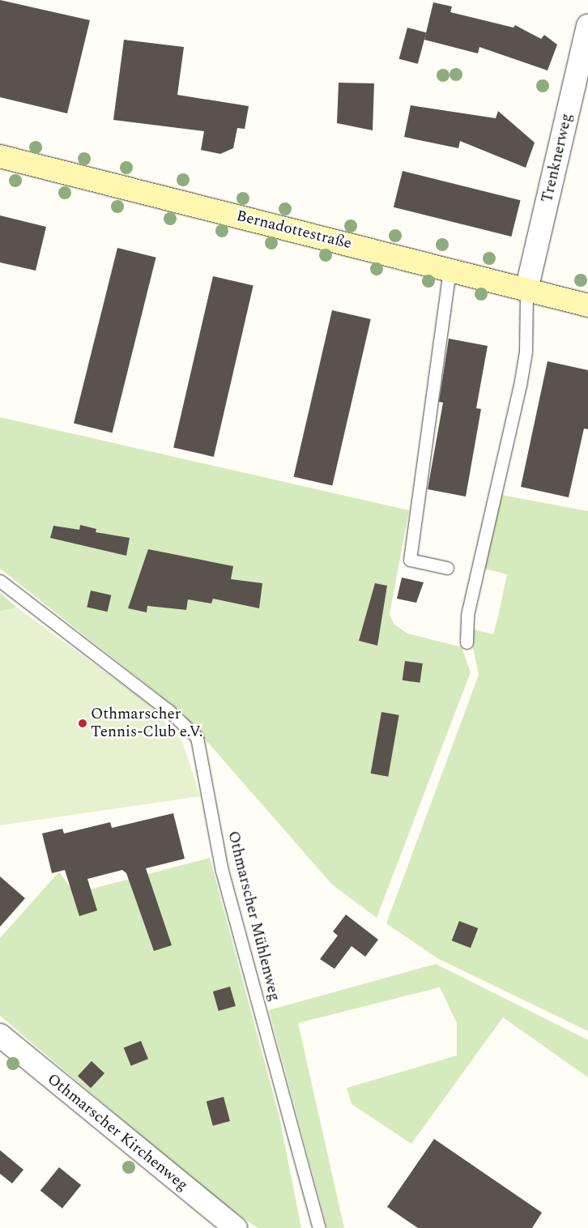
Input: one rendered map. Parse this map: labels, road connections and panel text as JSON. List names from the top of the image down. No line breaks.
{"streets":{"street":["Trenknerweg","Bernadottestraße","Othmarscher Kirchenweg"],"lane":["Othmarscher Mühlenweg"]},"crossings":[["Trenknerweg","Bernadottestraße"]],"places":["Othmarscher Tennis-Club e.V."]}
